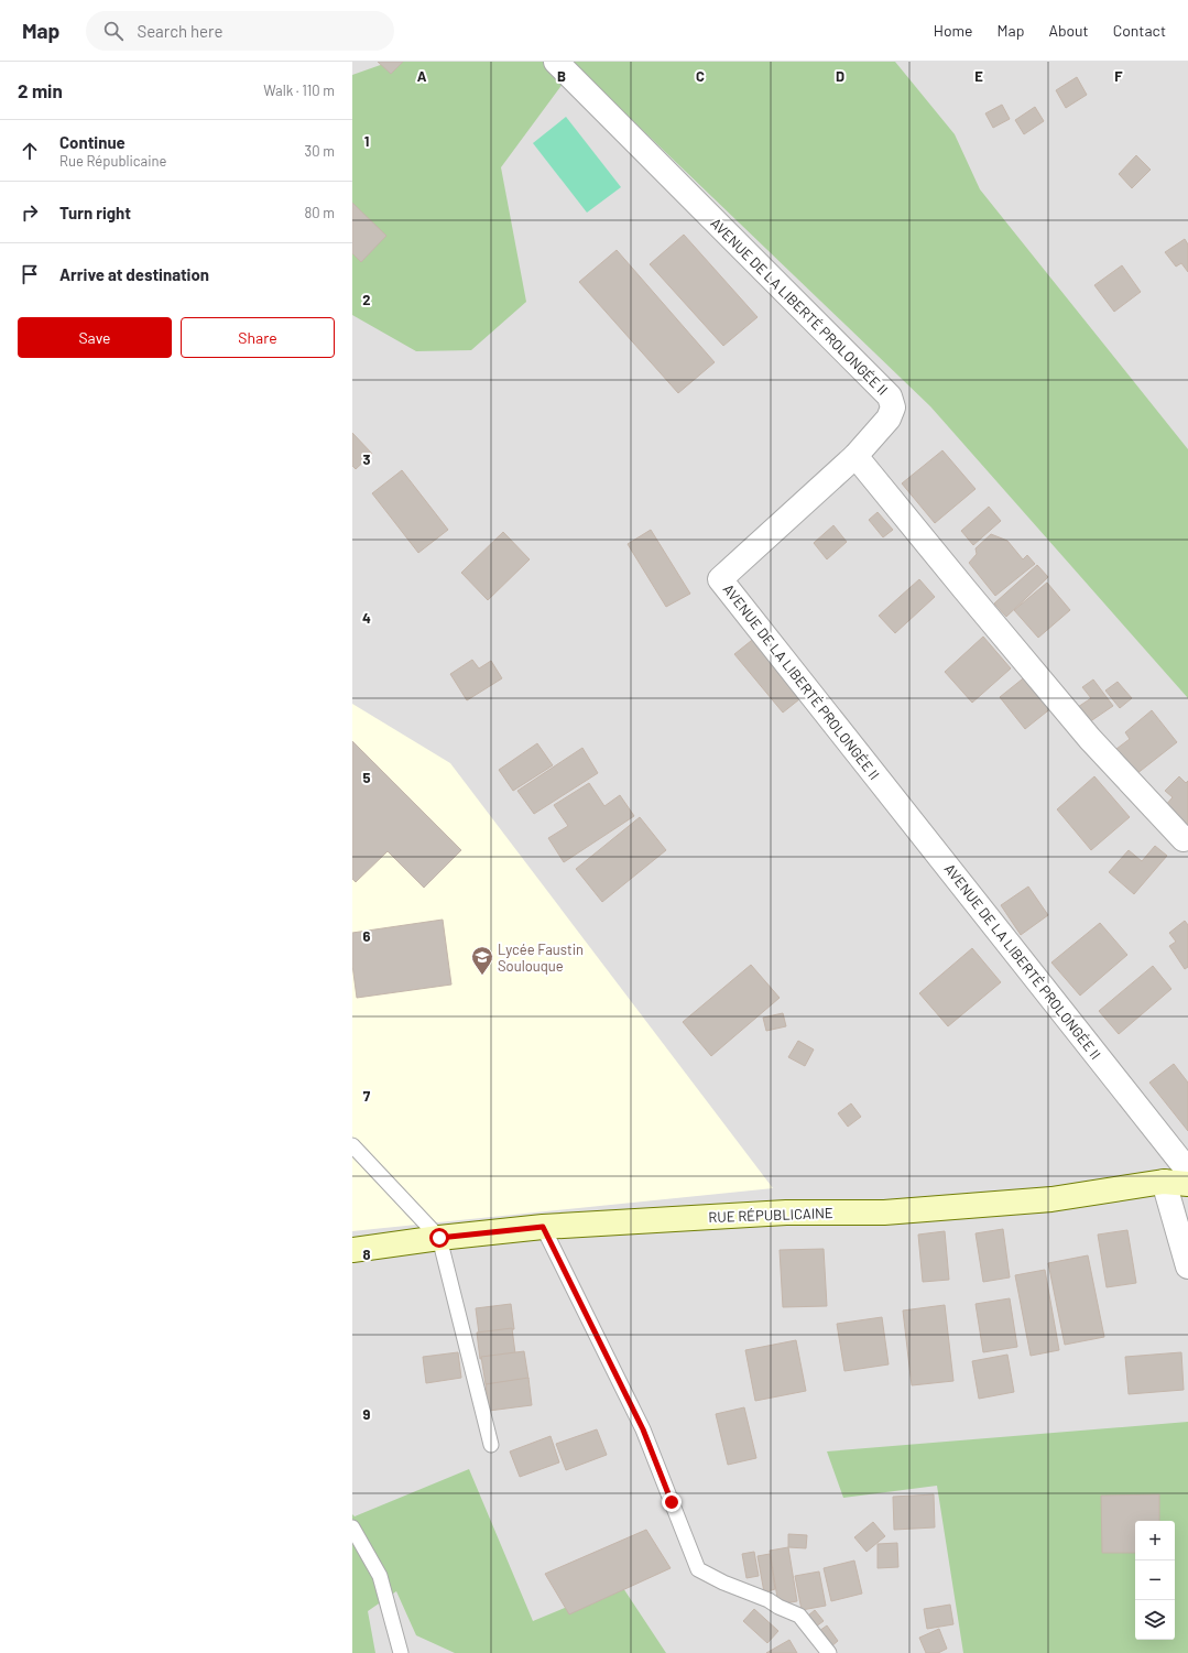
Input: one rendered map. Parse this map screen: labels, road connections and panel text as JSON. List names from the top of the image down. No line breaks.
{"streets":{"street":["AVENUE DE LA LIBERTÉ PROLONGÉE II","RUE RÉPUBLICAINE"]},"places":{"school or university":["Lycée Faustin Soulouque"]},"page":{"header":"Map","search":"Search here","nav":["Home","Map","About","Contact"],"heading":["2 min","Walk · 110 m"],"list":[["Continue","Rue Républicaine","30 m"],["Turn right","80 m"],"Arrive at destination"],"buttons":["Save","Share"],"map_buttons":["+","−"]},"grid":{"columns":["A","B","C","D","E","F"],"rows":["1","2","3","4","5","6","7","8","9"]}}
